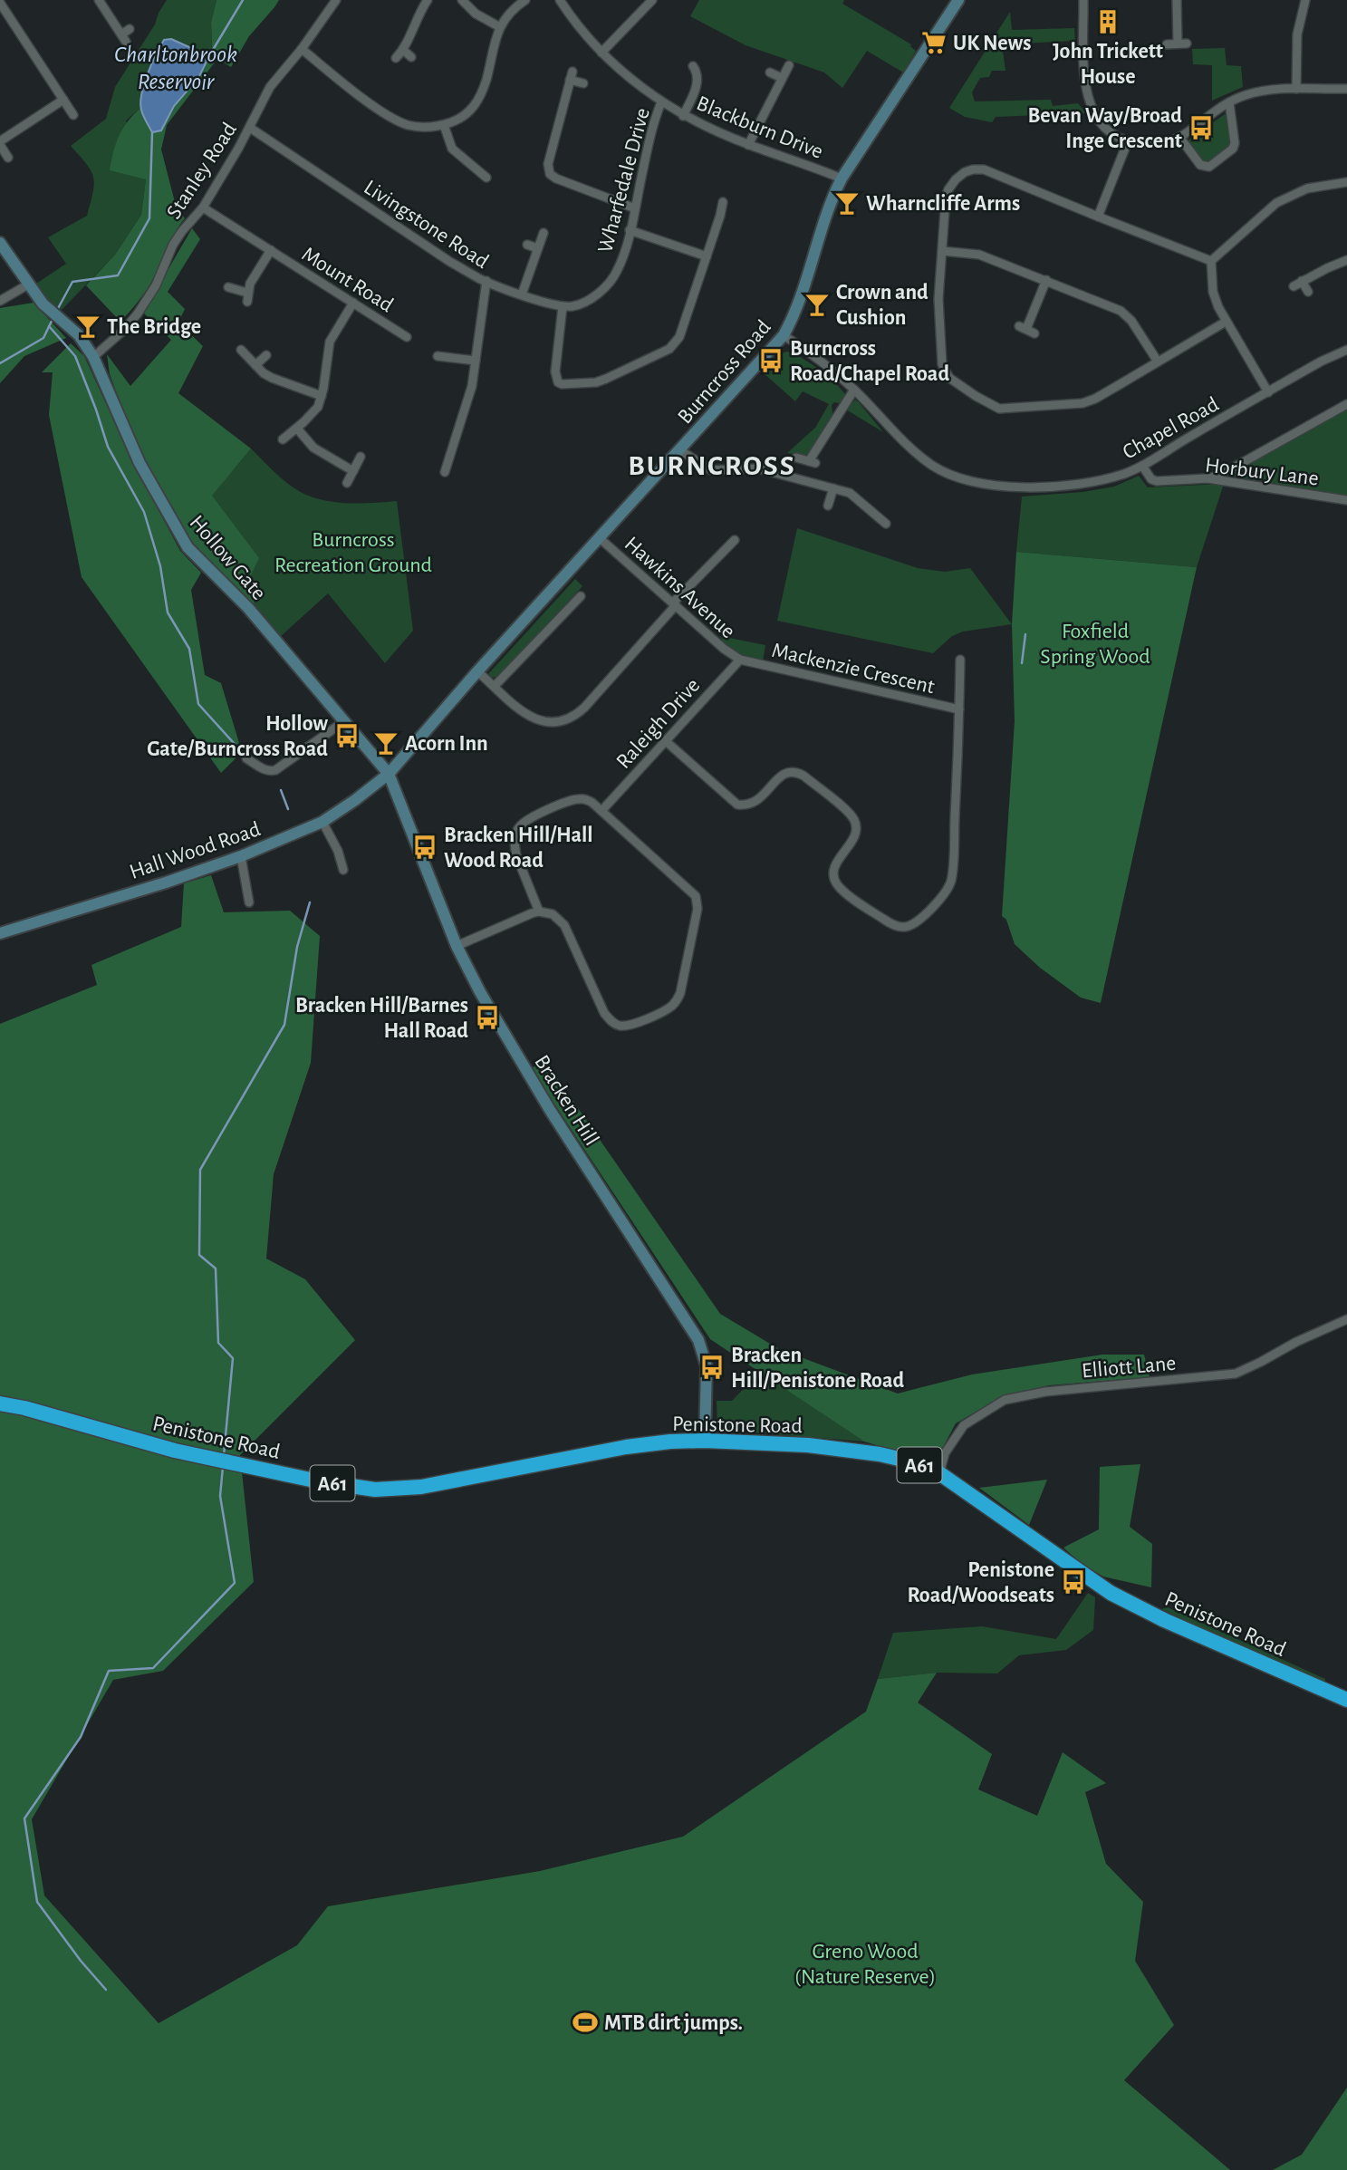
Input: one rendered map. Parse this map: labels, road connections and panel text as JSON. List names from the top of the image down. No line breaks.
{"streets":{"highway":["Penistone Road","A61"],"street":["Blackburn Drive","Stanley Road","Wharfedale Drive","Livingstone Road","Mount Road","Burncross Road","Chapel Road","Horbury Lane","Hollow Gate","Hawkins Avenue","Mackenzie Crescent","Raleigh Drive","Hall Wood Road","Bracken Hill","Elliott Lane"]},"crossings":[["Blackburn Drive","Wharfedale Drive"],["Blackburn Drive","Burncross Road"],["Stanley Road","Livingstone Road"],["Stanley Road","Mount Road"],["Stanley Road","Hollow Gate"],["Burncross Road","Chapel Road"],["Burncross Road","Hollow Gate"],["Burncross Road","Hawkins Avenue"],["Burncross Road","Hall Wood Road"],["Burncross Road","Bracken Hill"],["Chapel Road","Horbury Lane"],["Hollow Gate","Hall Wood Road"],["Hollow Gate","Bracken Hill"],["Hawkins Avenue","Mackenzie Crescent"],["Hawkins Avenue","Raleigh Drive"],["Mackenzie Crescent","Raleigh Drive"],["Hall Wood Road","Bracken Hill"],["Bracken Hill","Penistone Road"],["Elliott Lane","Penistone Road"]],"districts":["BURNCROSS"],"water":["Charltonbrook Reservoir"],"parks":["Burncross Recreation Ground","Foxfield Spring Wood","Greno Wood (Nature Reserve)"],"places":{"building":["John Trickett House"],"supermarket":["UK News"],"bus stop":["Bevan Way/Broad Inge Crescent","Burncross Road/Chapel Road","Hollow Gate/Burncross Road","Bracken Hill/Hall Wood Road","Bracken Hill/Barnes Hall Road","Bracken Hill/Penistone Road","Penistone Road/Woodseats"],"bar":["Wharncliffe Arms","Crown and Cushion","The Bridge","Acorn Inn"],"sports":["MTB dirt jumps."]}}
